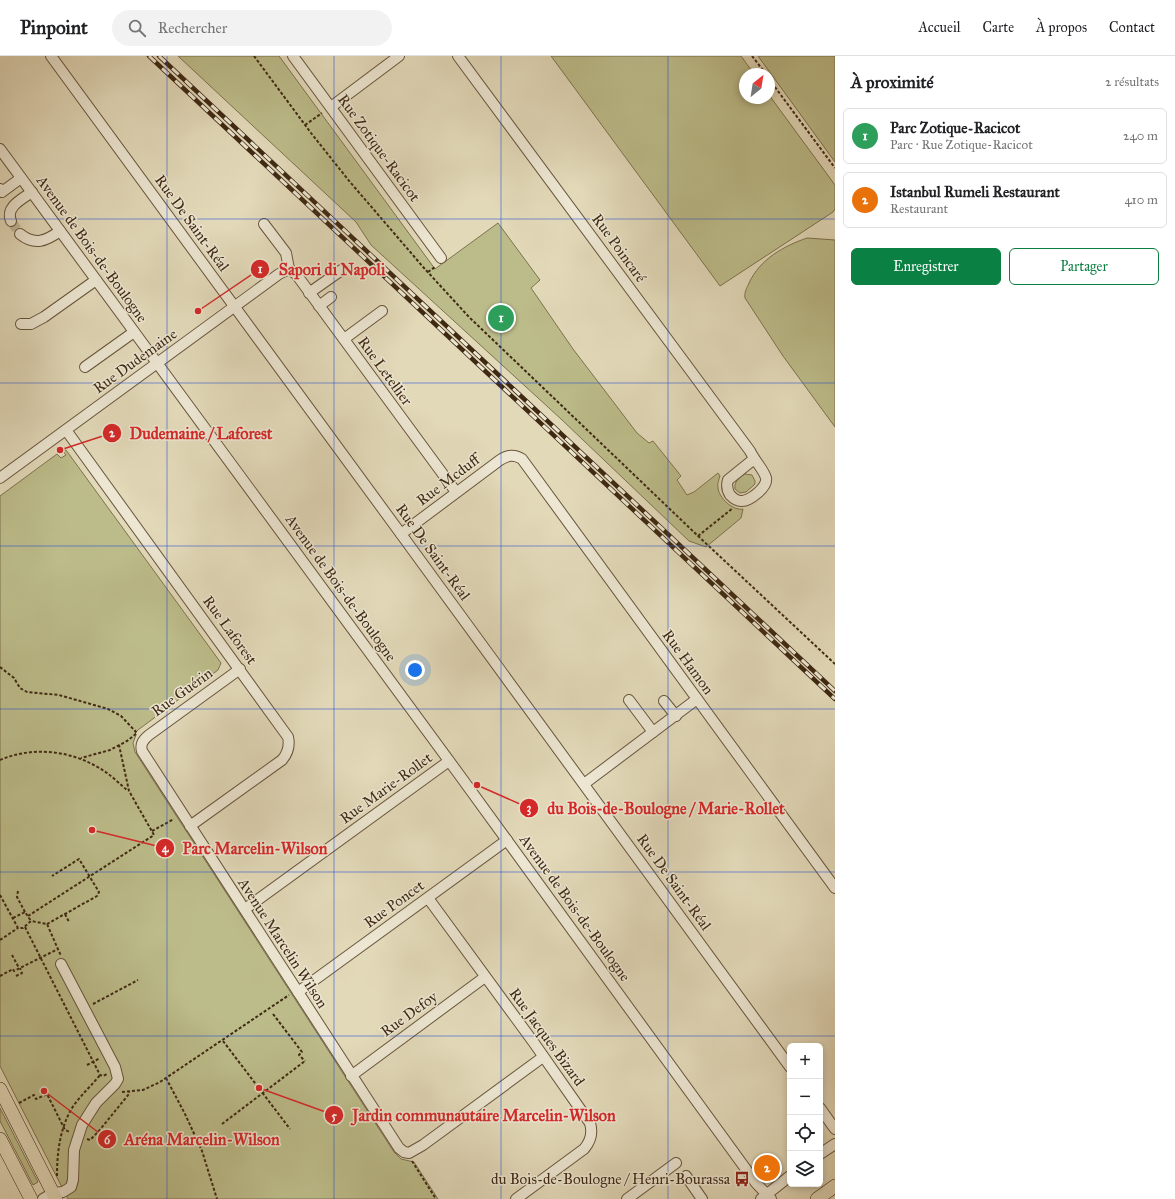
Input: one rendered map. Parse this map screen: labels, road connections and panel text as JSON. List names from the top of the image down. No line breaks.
{"streets":{"street":["Rue Zotique-Racicot","Rue De Saint-Réal","Rue Poincaré","Avenue de Bois-de-Boulogne","Rue Dudemaine","Rue Letellier","Rue Mcduff","Rue Laforest","Rue Hamon","Rue Guérin","Rue Marie-Rollet","Rue Poncet","Avenue Marcelin Wilson","Rue Defoy","Rue Jacques Bizard"]},"crossings":[["Rue De Saint-Réal","Rue Dudemaine"],["Rue De Saint-Réal","Rue Mcduff"],["Avenue de Bois-de-Boulogne","Rue Dudemaine"],["Avenue de Bois-de-Boulogne","Rue Marie-Rollet"],["Avenue de Bois-de-Boulogne","Rue Poncet"],["Rue Dudemaine","Rue Letellier"],["Rue Dudemaine","Rue Laforest"],["Rue Letellier","Rue Mcduff"],["Rue Mcduff","Rue Hamon"],["Rue Laforest","Rue Guérin"],["Rue Laforest","Avenue Marcelin Wilson"],["Rue Guérin","Avenue Marcelin Wilson"],["Rue Marie-Rollet","Avenue Marcelin Wilson"],["Rue Poncet","Avenue Marcelin Wilson"],["Rue Poncet","Rue Jacques Bizard"],["Avenue Marcelin Wilson","Rue Defoy"],["Rue Defoy","Rue Jacques Bizard"]],"places":{"other":["Sapori di Napoli","Dudemaine / Laforest","du Bois-de-Boulogne / Marie-Rollet","Parc Marcelin-Wilson","Jardin communautaire Marcelin-Wilson","Aréna Marcelin-Wilson"],"bus stop":["du Bois-de-Boulogne / Henri-Bourassa"]},"north":"top right","page":{"header":"Pinpoint","search":"Rechercher","nav":["Accueil","Carte","À propos","Contact"],"heading":["À proximité","2 résultats"],"list":[{"mark":"1","name":"Parc Zotique-Racicot","note":"Parc · Rue Zotique-Racicot","value":"240 m"},{"mark":"2","name":"Istanbul Rumeli Restaurant","note":"Restaurant","value":"410 m"}],"buttons":["Enregistrer","Partager"],"pins":["1","2"],"map_buttons":["+","−"]}}
